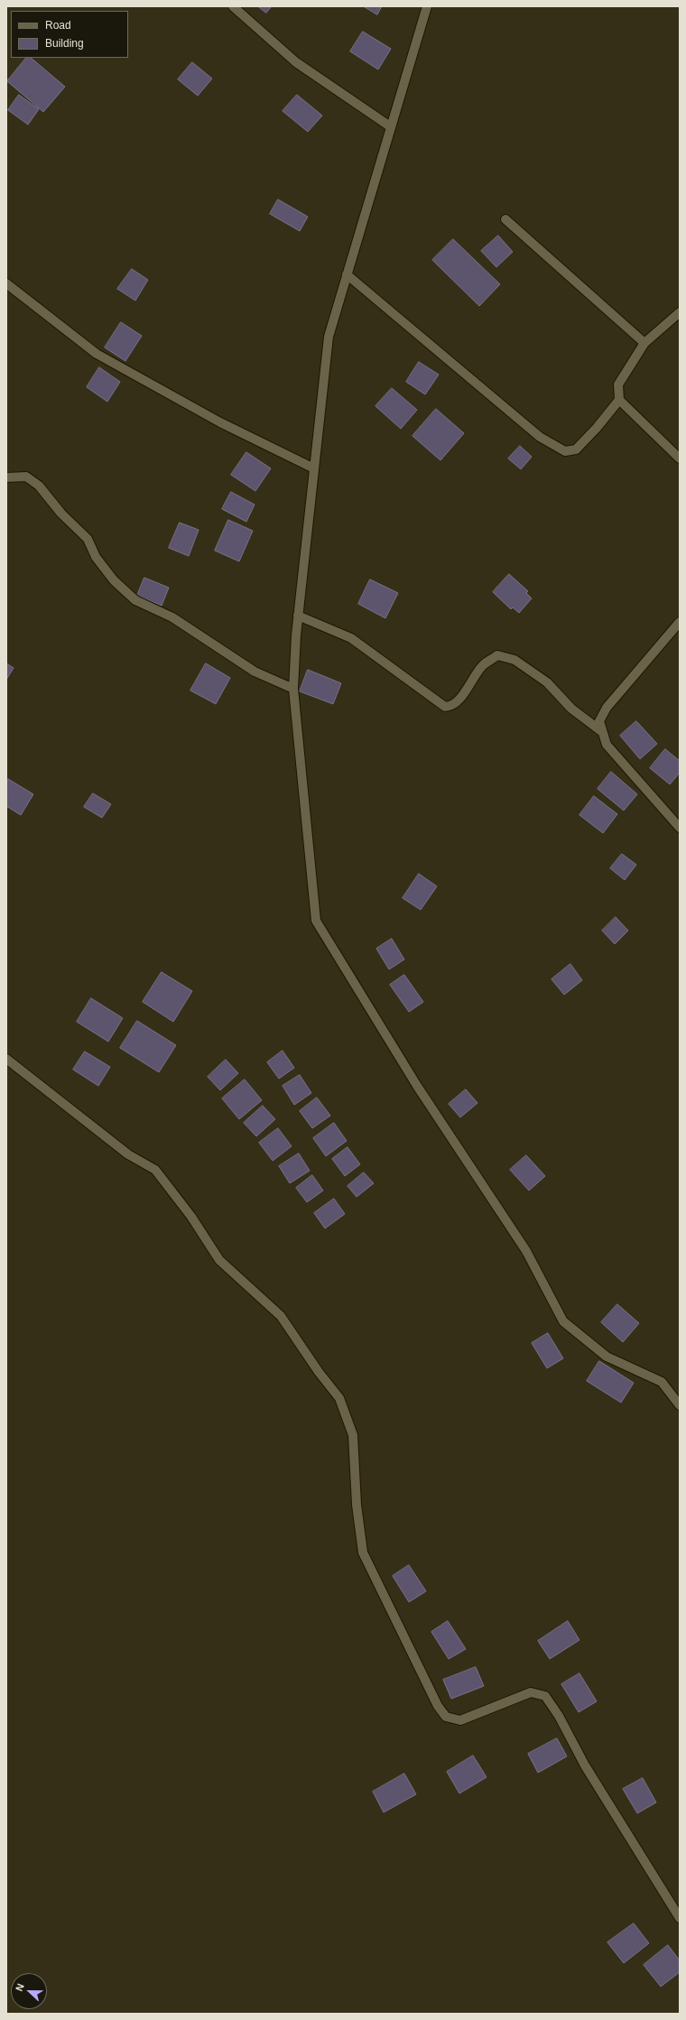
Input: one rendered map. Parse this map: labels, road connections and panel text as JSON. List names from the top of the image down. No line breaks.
{"legend":["Road","Building"],"north":"left"}
